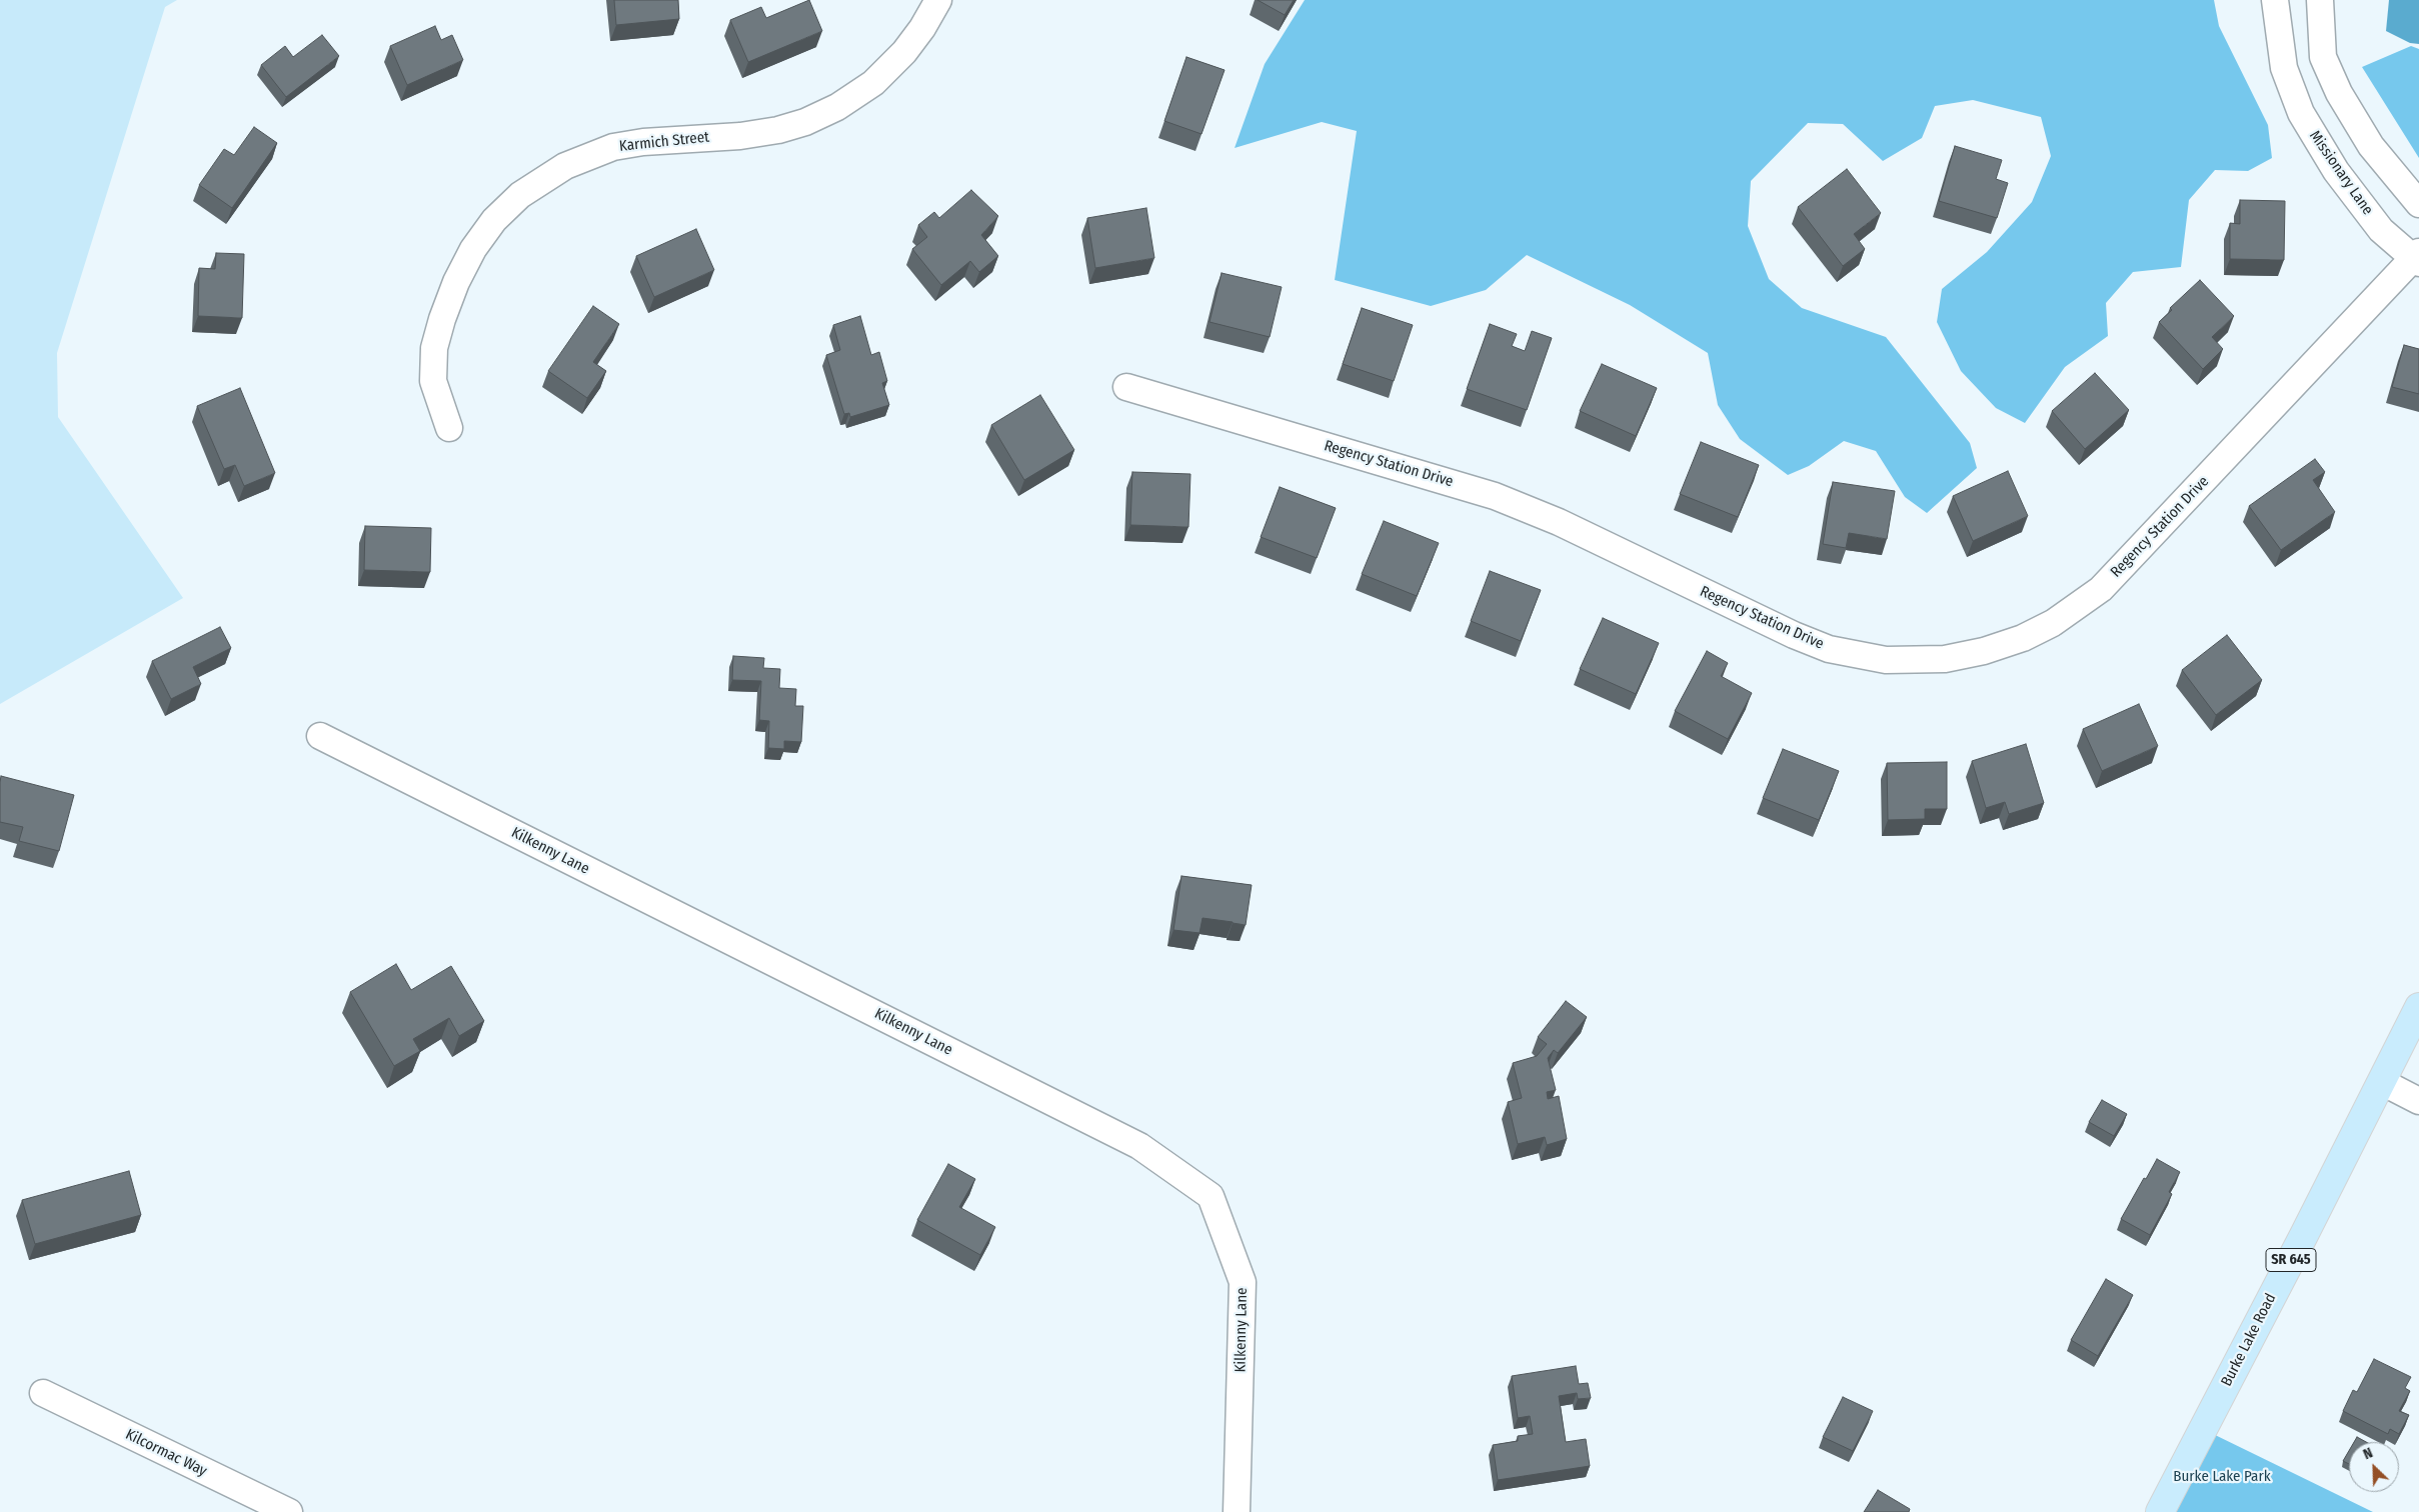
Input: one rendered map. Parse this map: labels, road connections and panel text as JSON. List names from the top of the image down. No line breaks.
{"streets":{"main road":["SR 645","Burke Lake Road"],"street":["Karmich Street","Missionary Lane","Regency Station Drive","Kilkenny Lane","Kilcormac Way"]},"crossings":[["Missionary Lane","Regency Station Drive"]],"parks":["Burke Lake Park"],"north":"top left"}
